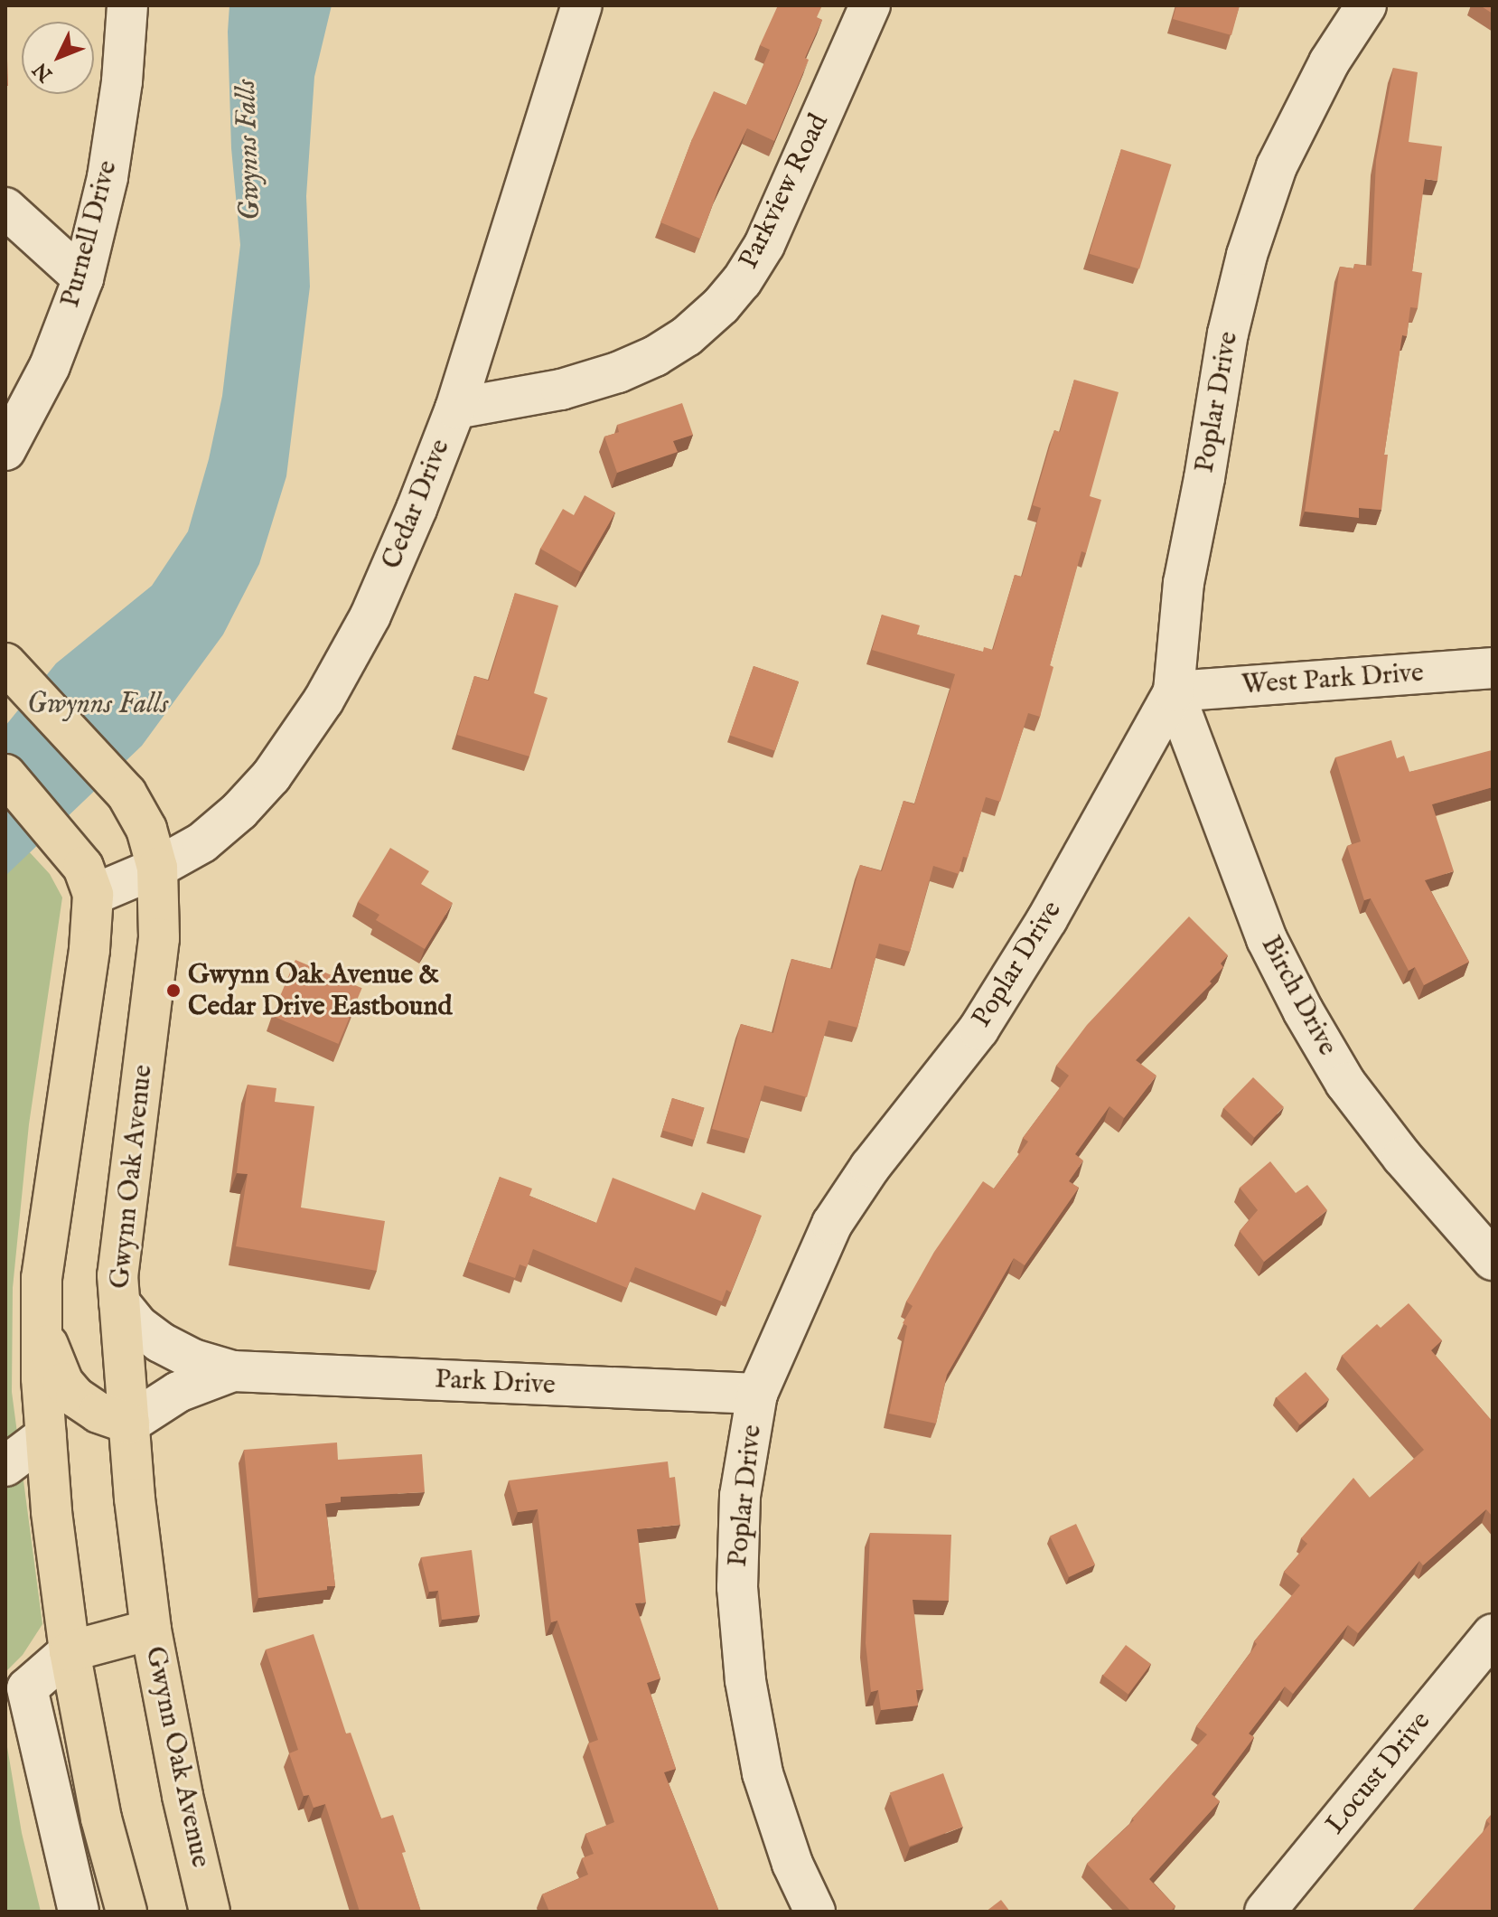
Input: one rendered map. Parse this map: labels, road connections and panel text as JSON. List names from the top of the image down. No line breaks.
{"streets":{"main road":["Gwynn Oak Avenue"],"street":["Parkview Road","Purnell Drive","Poplar Drive","Cedar Drive","West Park Drive","Birch Drive","Park Drive","Locust Drive"]},"crossings":[["Parkview Road","Cedar Drive"],["Poplar Drive","West Park Drive"],["Poplar Drive","Birch Drive"],["Poplar Drive","Park Drive"],["Cedar Drive","Gwynn Oak Avenue"],["West Park Drive","Birch Drive"],["Gwynn Oak Avenue","Park Drive"]],"water":["Gwynns Falls"],"places":["Gwynn Oak Avenue & Cedar Drive Eastbound"],"north":"bottom left"}
